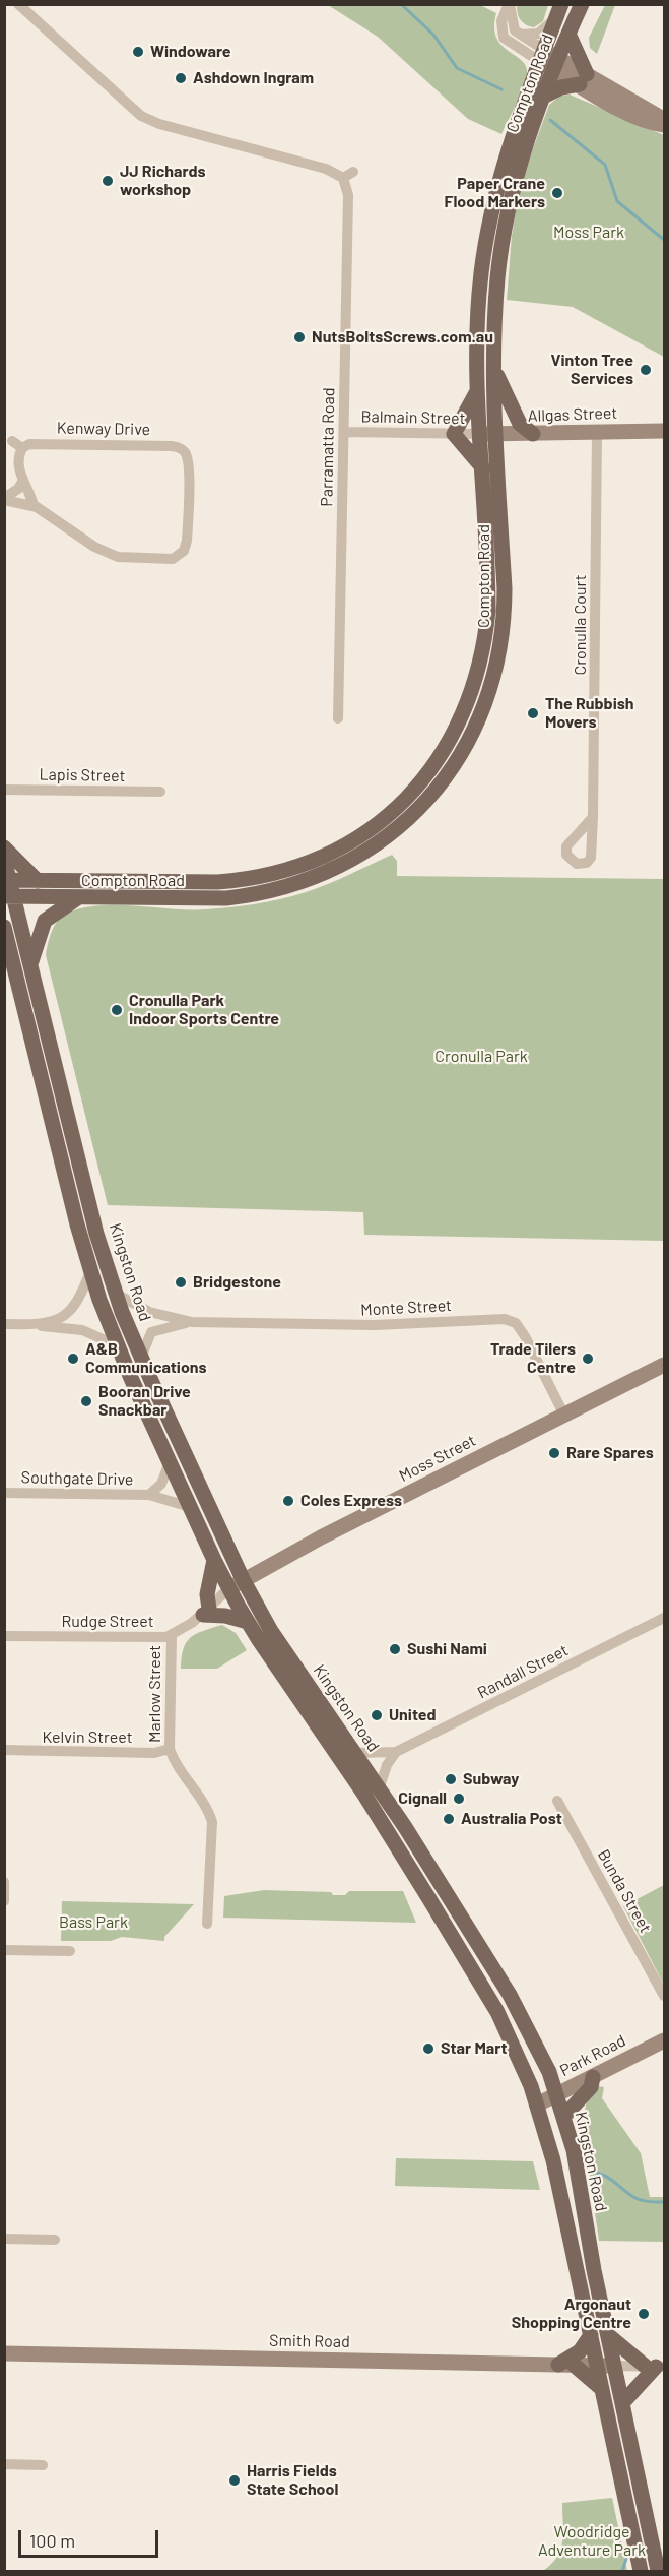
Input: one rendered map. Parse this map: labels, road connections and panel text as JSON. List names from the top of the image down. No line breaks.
{"streets":{"main road":["Compton Road","Kingston Road"],"street":["Allgas Street","Balmain Street","Kenway Drive","Parramatta Road","Cronulla Court","Lapis Street","Monte Street","Moss Street","Southgate Drive","Rudge Street","Randall Street","Marlow Street","Kelvin Street","Bunda Street","Park Road","Smith Road"]},"crossings":[["Compton Road","Allgas Street"],["Compton Road","Balmain Street"],["Compton Road","Kingston Road"],["Allgas Street","Balmain Street"],["Allgas Street","Cronulla Court"],["Balmain Street","Parramatta Road"],["Kingston Road","Monte Street"],["Kingston Road","Moss Street"],["Kingston Road","Southgate Drive"],["Kingston Road","Rudge Street"],["Kingston Road","Randall Street"],["Kingston Road","Park Road"],["Kingston Road","Smith Road"],["Monte Street","Moss Street"],["Moss Street","Rudge Street"],["Rudge Street","Marlow Street"],["Marlow Street","Kelvin Street"]],"parks":["Moss Park","Cronulla Park","Bass Park","Woodridge Adventure Park"],"places":["Windoware","Ashdown Ingram","JJ Richards workshop","Paper Crane Flood Markers","NutsBoltsScrews.com.au","Vinton Tree Services","The Rubbish Movers","Cronulla Park Indoor Sports Centre","Bridgestone","A&B Communications","Trade Tilers Centre","Booran Drive Snackbar","Rare Spares","Coles Express","Sushi Nami","United","Subway","Cignall","Australia Post","Star Mart","Argonaut Shopping Centre","Harris Fields State School"],"scale_bar":"100 m"}
